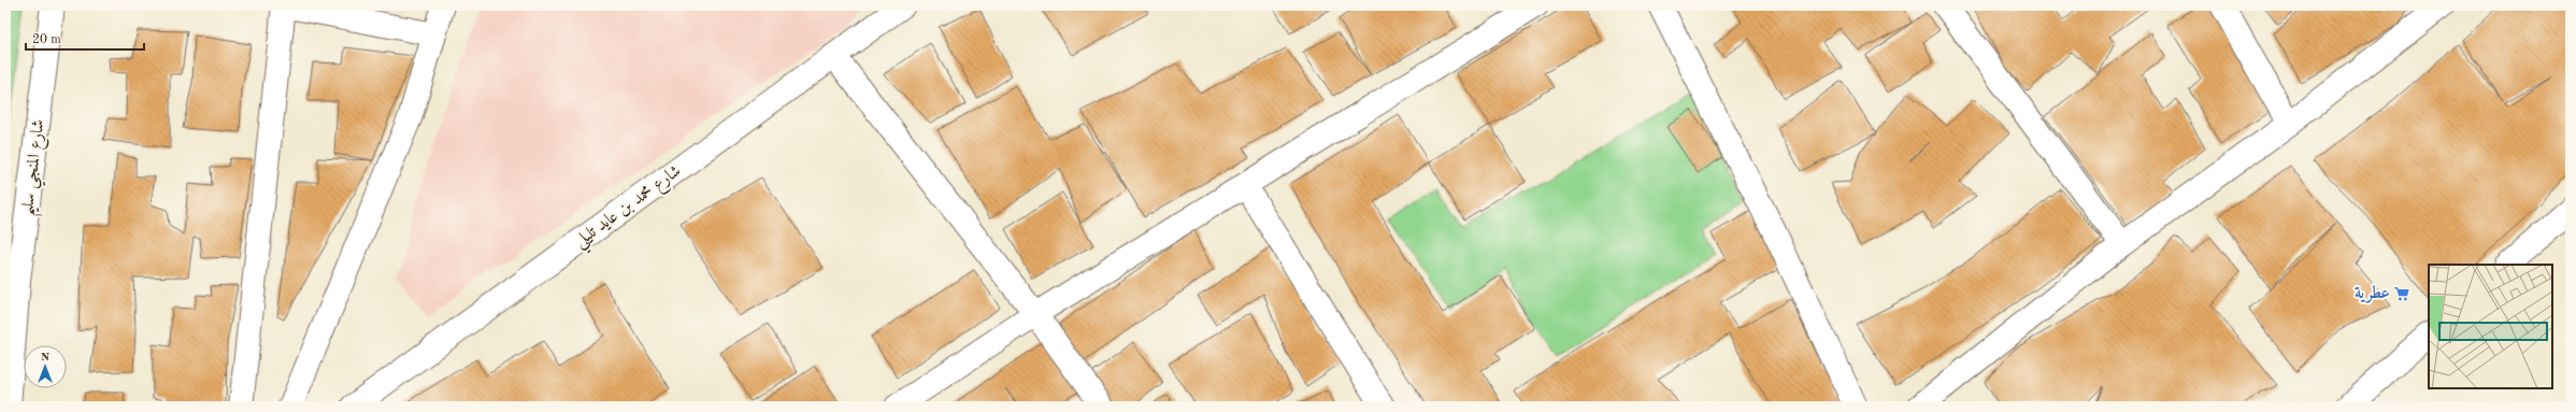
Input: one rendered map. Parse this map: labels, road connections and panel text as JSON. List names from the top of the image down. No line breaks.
{"streets":{"street":["شارع المنجي سليم","شارع محمد بن عايد تليلي"]},"places":{"supermarket":["عطرية"]},"scale_bar":"20 m","north":"top"}
